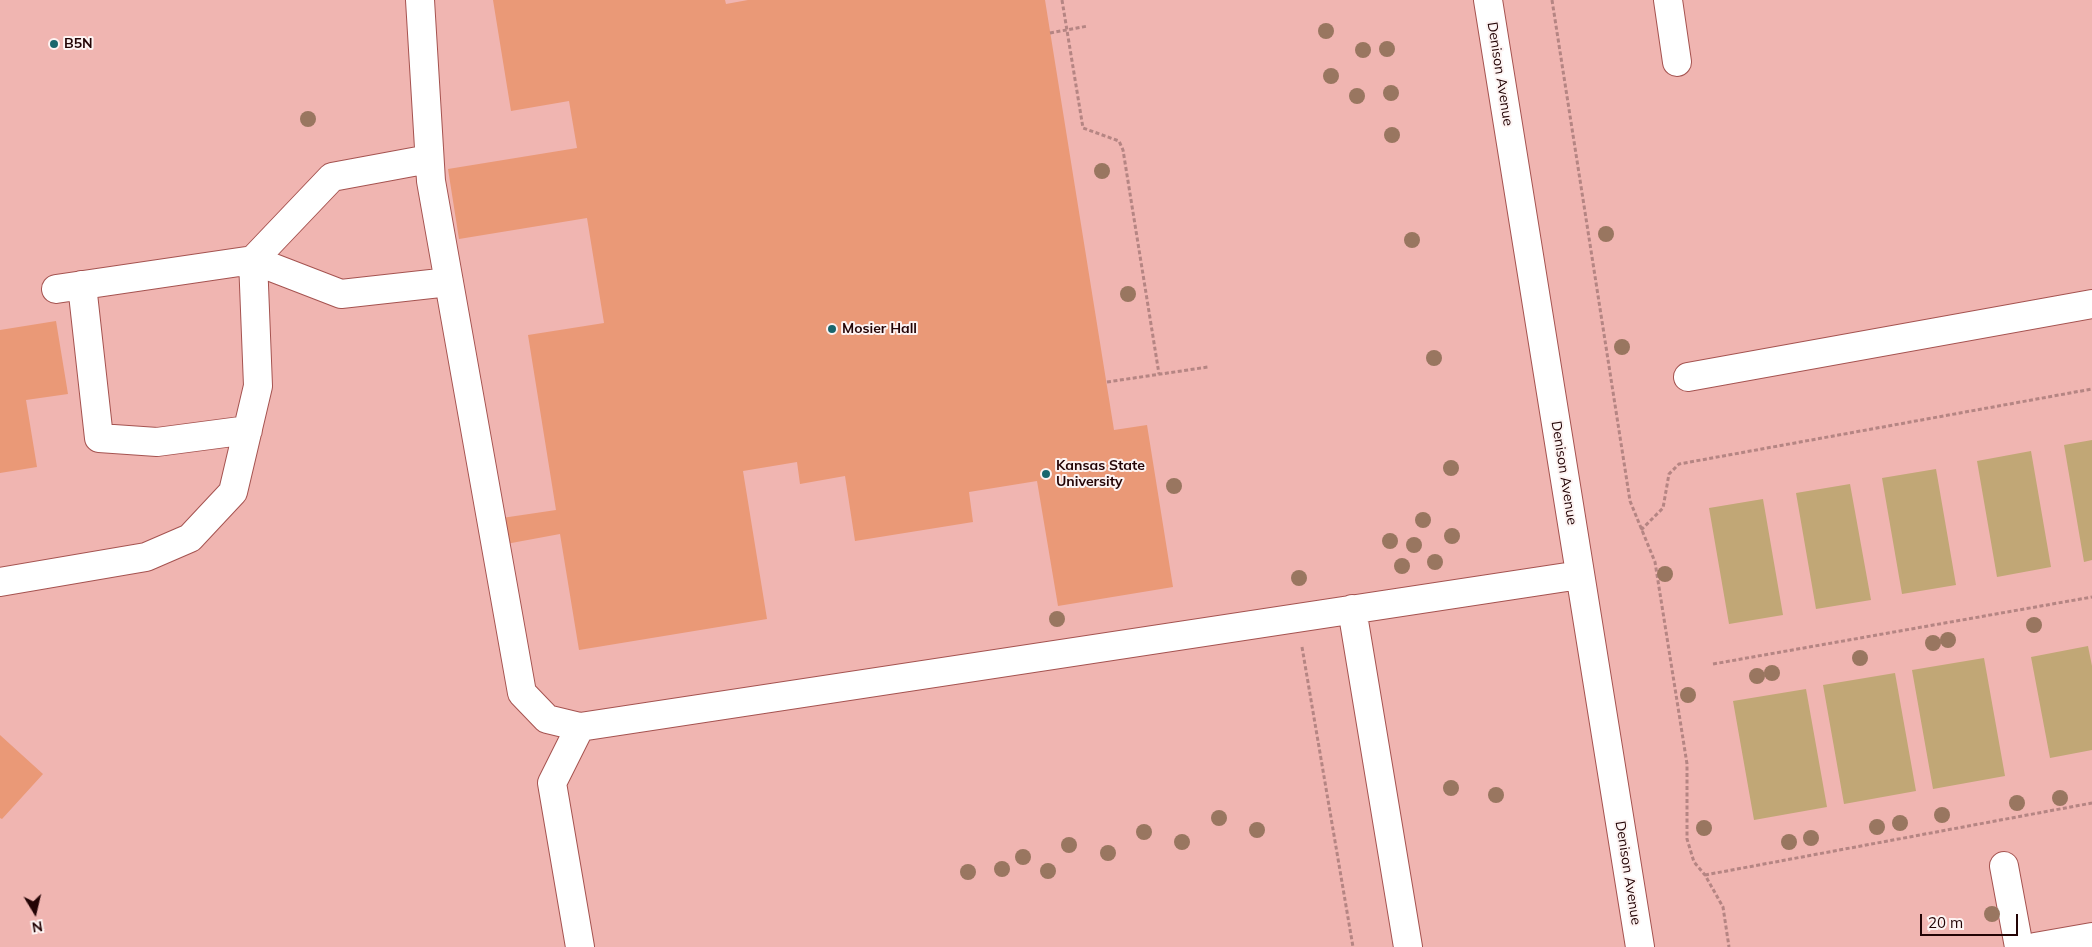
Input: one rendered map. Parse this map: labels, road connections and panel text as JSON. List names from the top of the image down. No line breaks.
{"streets":{"street":["Denison Avenue"]},"places":["B5N","Mosier Hall","Kansas State University"],"scale_bar":"20 m","north":"bottom"}
